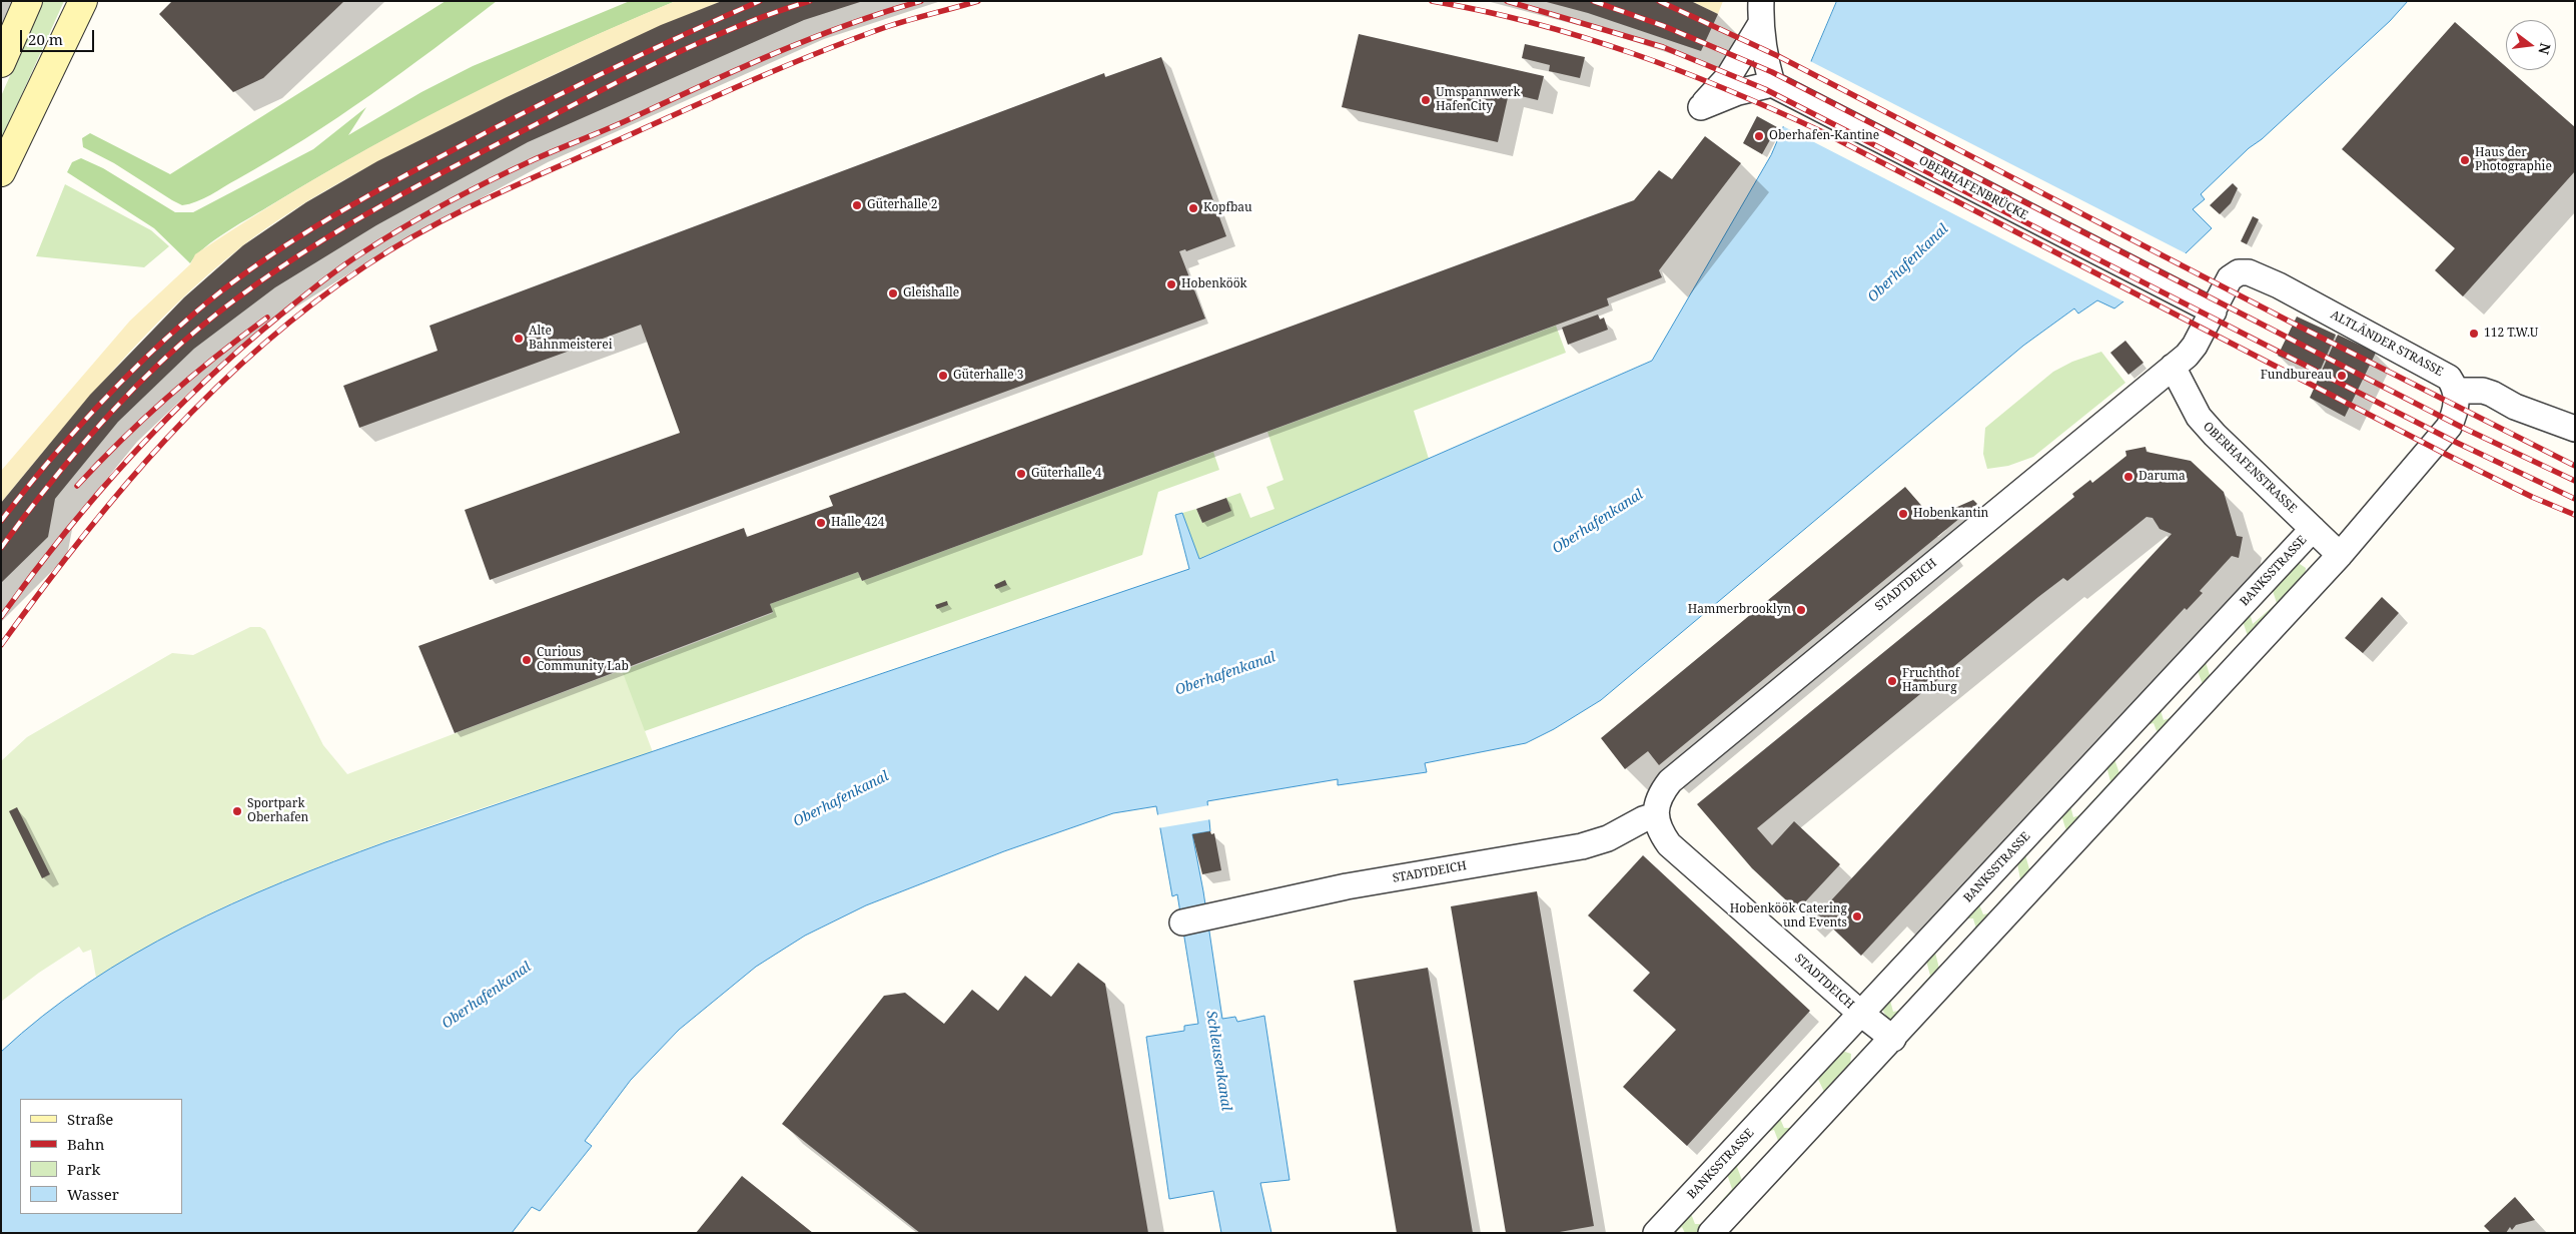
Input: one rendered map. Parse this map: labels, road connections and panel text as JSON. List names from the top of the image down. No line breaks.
{"streets":{"street":["OBERHAFENBRÜCKE","ALTLÄNDER STRASSE","OBERHAFENSTRASSE","BANKSSTRASSE","STADTDEICH"]},"crossings":[["OBERHAFENBRÜCKE","ALTLÄNDER STRASSE"],["OBERHAFENSTRASSE","BANKSSTRASSE"],["OBERHAFENSTRASSE","STADTDEICH"],["BANKSSTRASSE","STADTDEICH"]],"water":["Oberhafenkanal","Schleusenkanal"],"places":["Umspannwerk HafenCity","Oberhafen-Kantine","Haus der Photographie","Güterhalle 2","Kopfbau","Hobenköök","Gleishalle","112 T.W.U","Alte Bahnmeisterei","Güterhalle 3","Fundbureau","Güterhalle 4","Daruma","Hobenkantin","Halle 424","Hammerbrooklyn","Curious Community Lab","Fruchthof Hamburg","Sportpark Oberhafen","Hobenköök Catering und Events"],"legend":["Straße","Bahn","Park","Wasser"],"scale_bar":"20 m","north":"right"}
